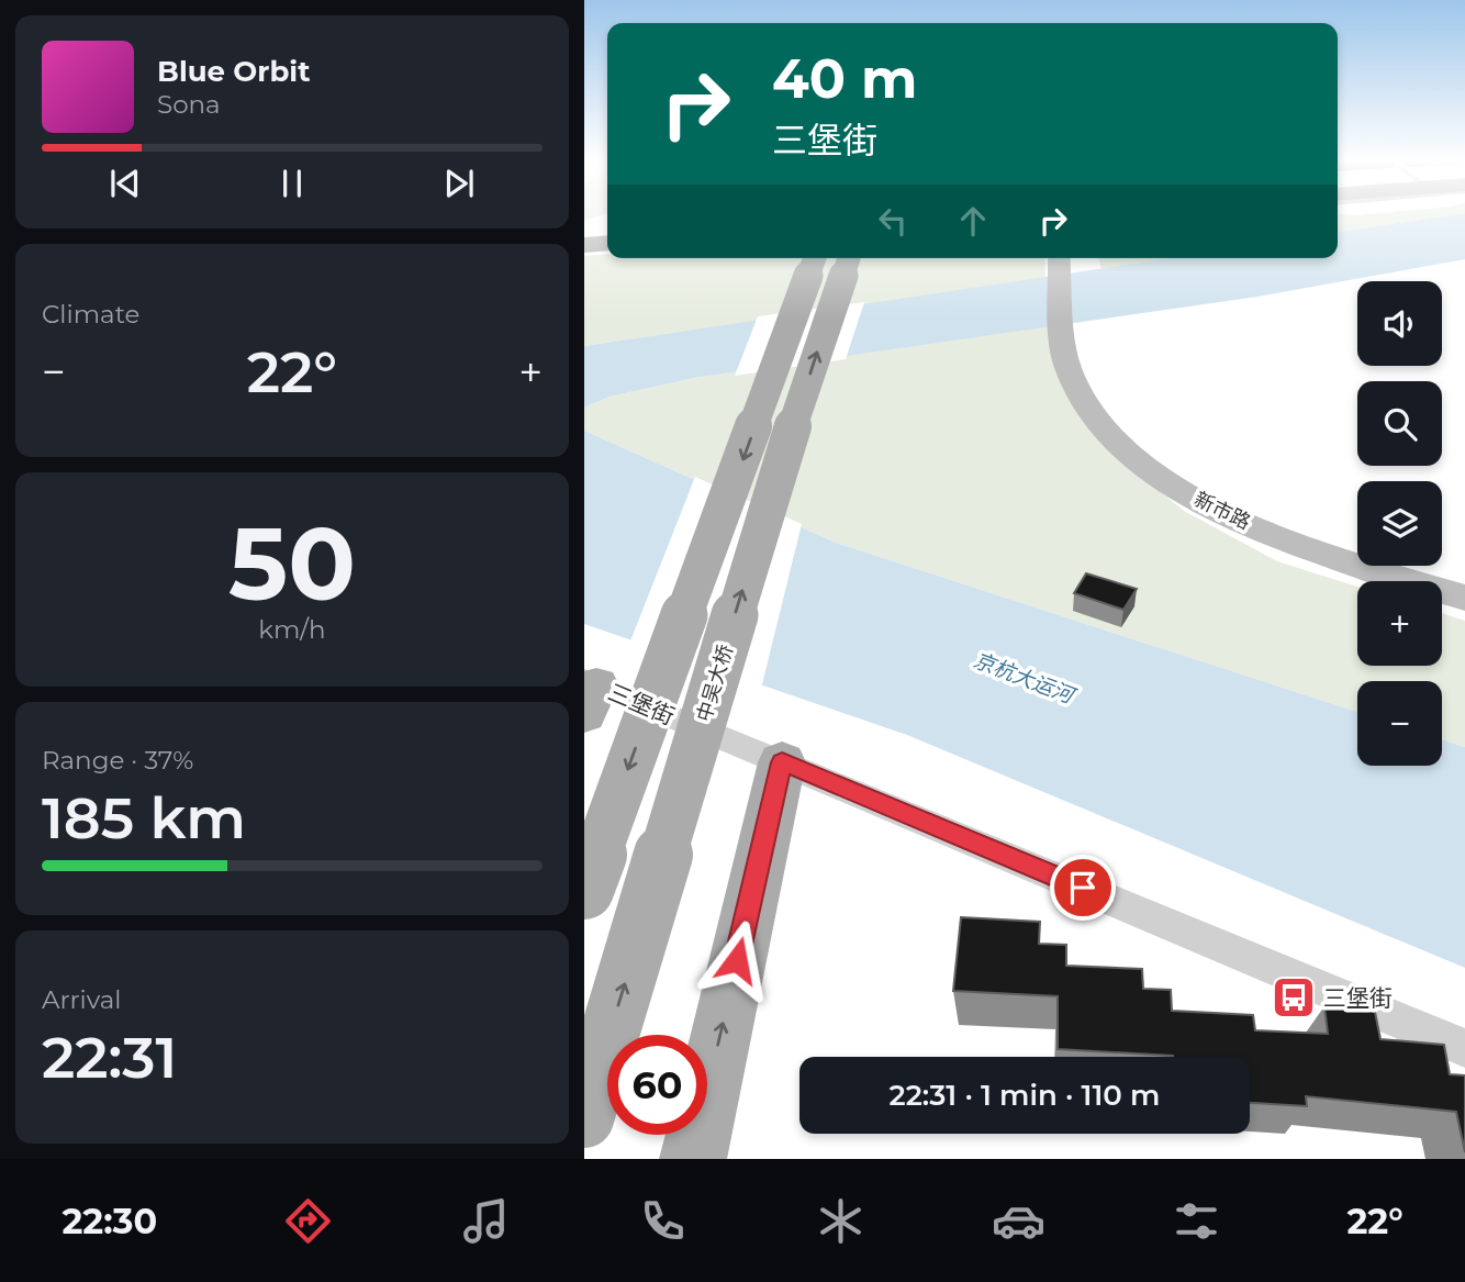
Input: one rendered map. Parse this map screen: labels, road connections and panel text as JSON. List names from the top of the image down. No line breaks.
{"streets":{"main road":["中吴大桥"],"street":["新市路","三堡街"]},"water":["京杭大运河"],"places":{"bus stop":["三堡街"]},"page":{"turn":["40 m","三堡街"],"song":["Blue Orbit","Sona"],"tile":["Climate",["50","km/h"],["Range · 37%","185 km"],["Arrival","22:31"]],"map_buttons":["+","−"],"heat":["−","22°","+"],"limit":"60","trip":"22:31 · 1 min · 110 m","tabs":["22:30","22°"]}}
